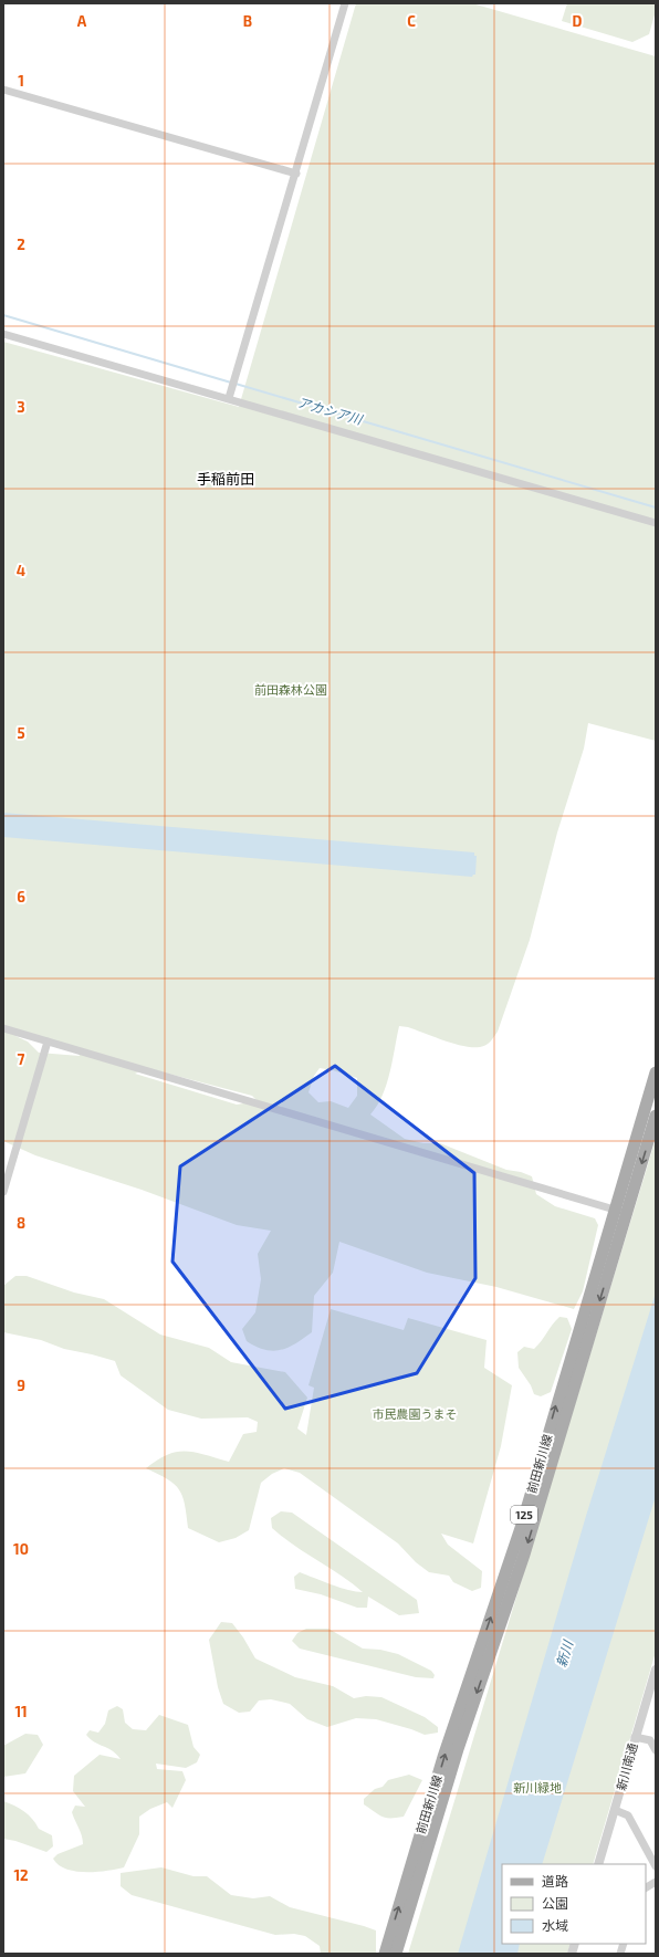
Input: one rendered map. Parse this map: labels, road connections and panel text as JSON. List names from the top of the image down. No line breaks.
{"streets":{"main road":["前田新川線","125"],"street":["新川南通"]},"districts":["手稲前田"],"water":["アカシア川","新川"],"parks":["前田森林公園","市民農園うまそ","新川緑地"],"legend":["道路","公園","水域"],"grid":{"columns":["A","B","C","D"],"rows":["1","2","3","4","5","6","7","8","9","10","11","12"]}}
